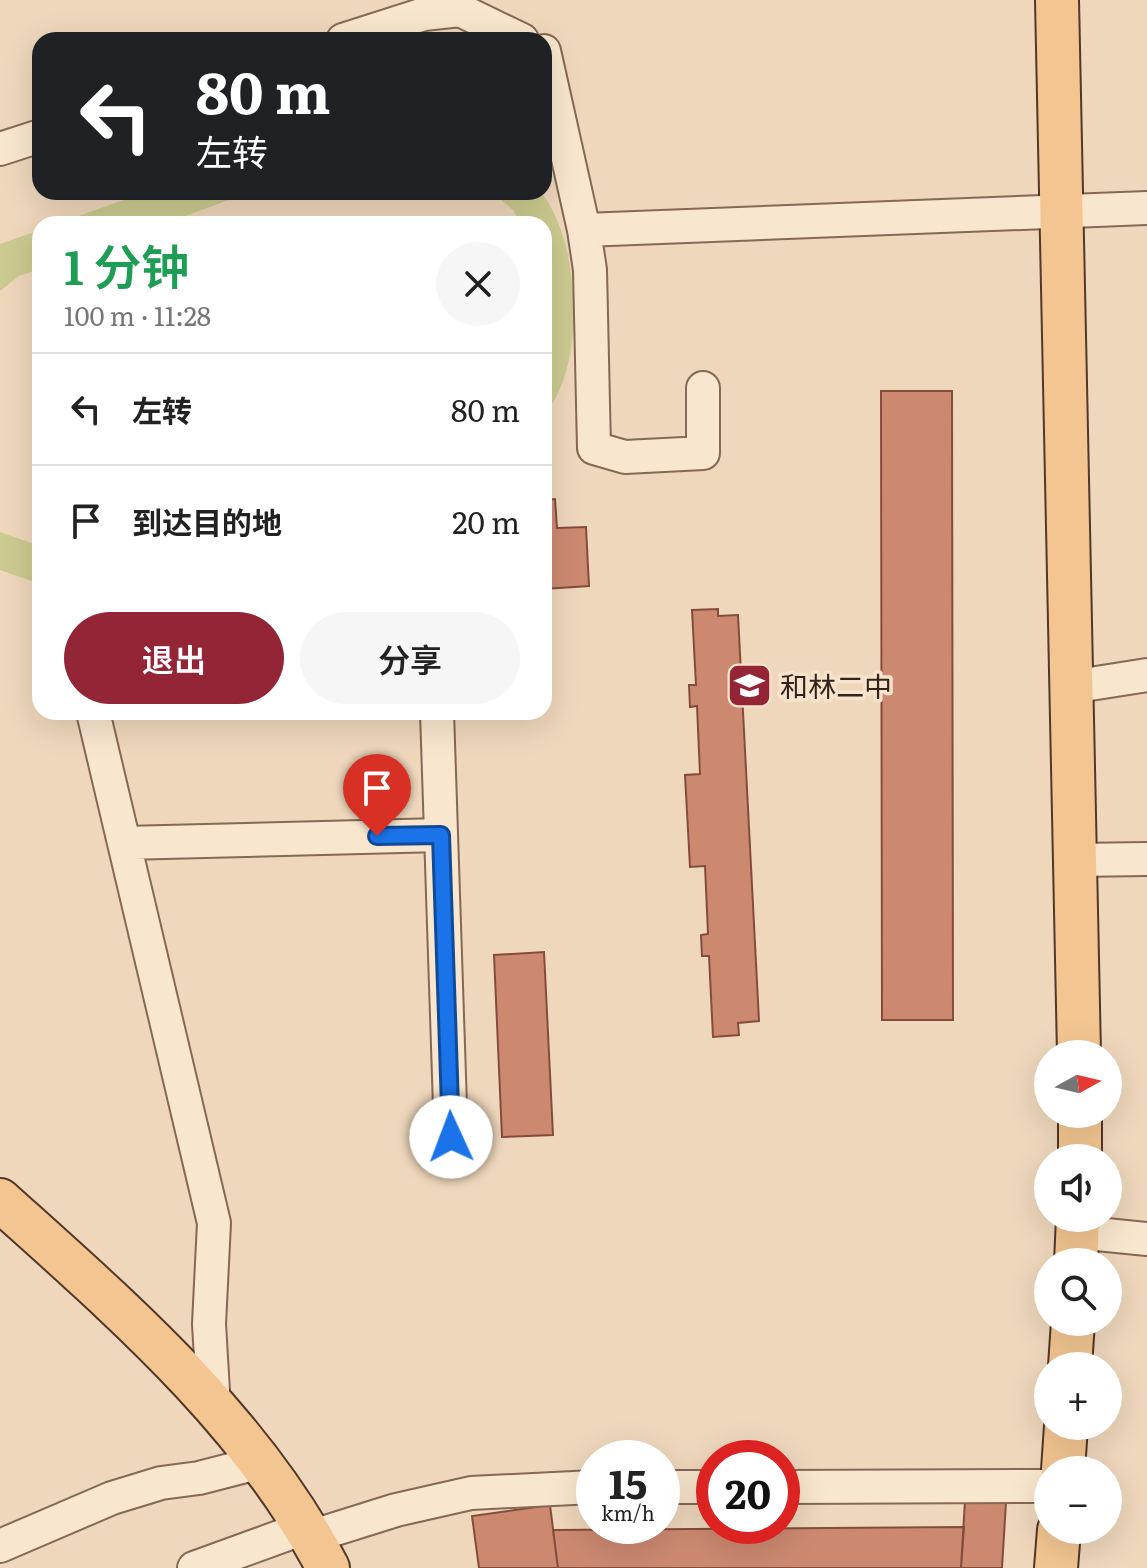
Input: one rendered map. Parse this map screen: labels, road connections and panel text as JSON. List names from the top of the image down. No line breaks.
{"places":{"school or university":["和林二中"]},"north":"right","page":{"turn":["80 m","左转"],"heading":["1 分钟","100 m · 11:28"],"list":[{"name":"左转","value":"80 m"},{"name":"到达目的地","value":"20 m"}],"buttons":["退出","分享"],"map_buttons":["+","−"],"speed":"15 km/h","limit":"20"}}
